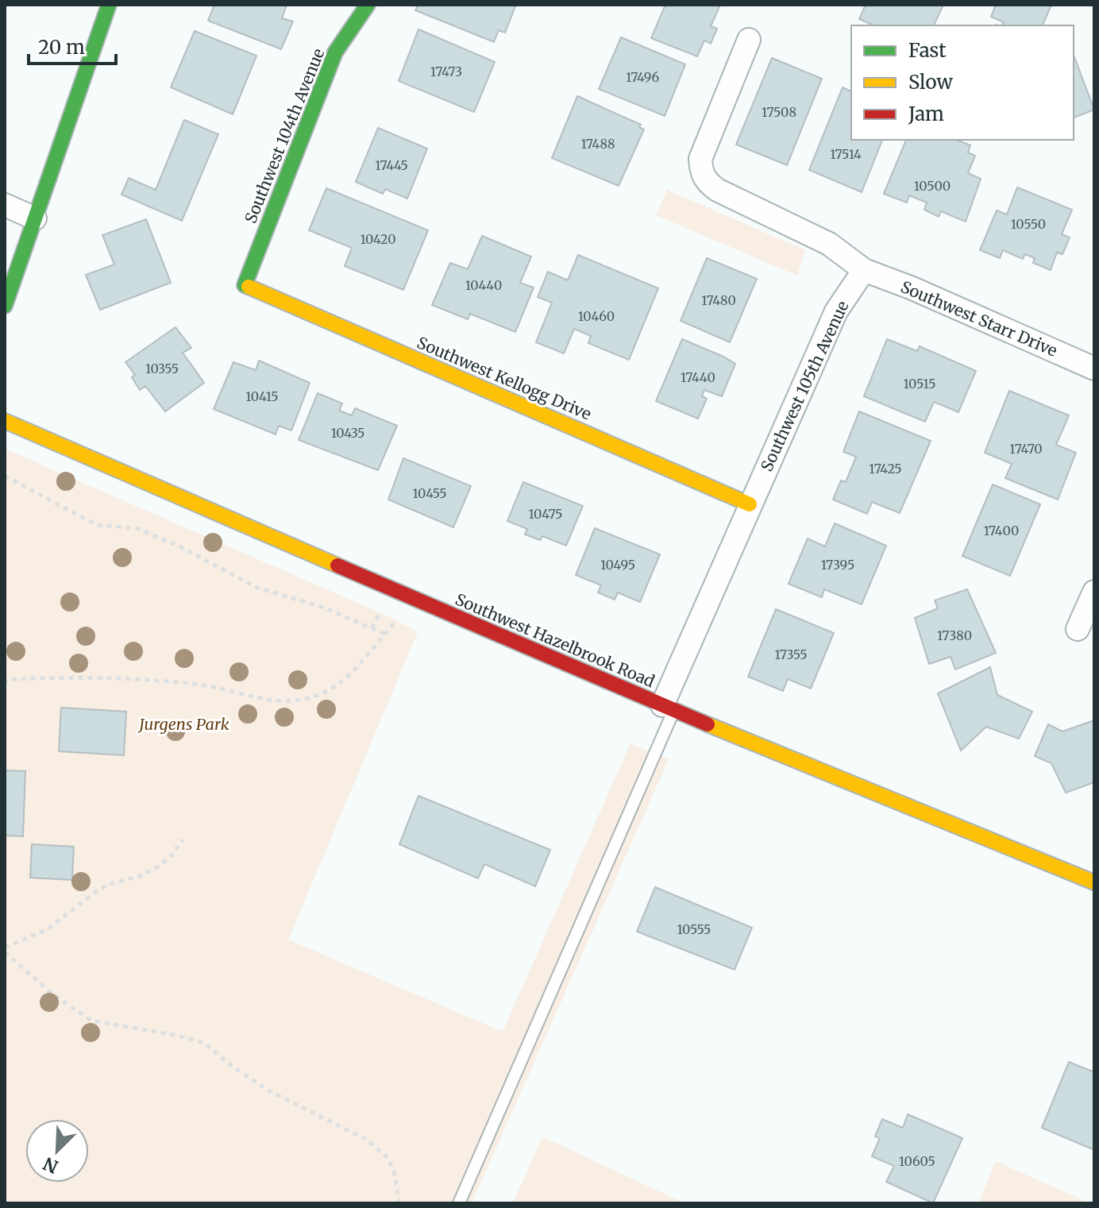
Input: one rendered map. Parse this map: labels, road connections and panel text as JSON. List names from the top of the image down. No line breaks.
{"streets":{"street":["Southwest 104th Avenue","Southwest Starr Drive","Southwest Kellogg Drive","Southwest 105th Avenue","Southwest Hazelbrook Road"]},"crossings":[["Southwest 104th Avenue","Southwest Kellogg Drive"],["Southwest Starr Drive","Southwest 105th Avenue"],["Southwest Kellogg Drive","Southwest 105th Avenue"],["Southwest 105th Avenue","Southwest Hazelbrook Road"]],"parks":["Jurgens Park"],"house_numbers":["17473","17496","17508","17488","17514","17445","10500","10550","10420","10440","17480","10460","10355","17440","10515","10415","10435","17470","17425","10455","10475","17400","10495","17395","17380","17355","10555","10605"],"legend":["Fast","Slow","Jam"],"scale_bar":"20 m","north":"bottom left"}
